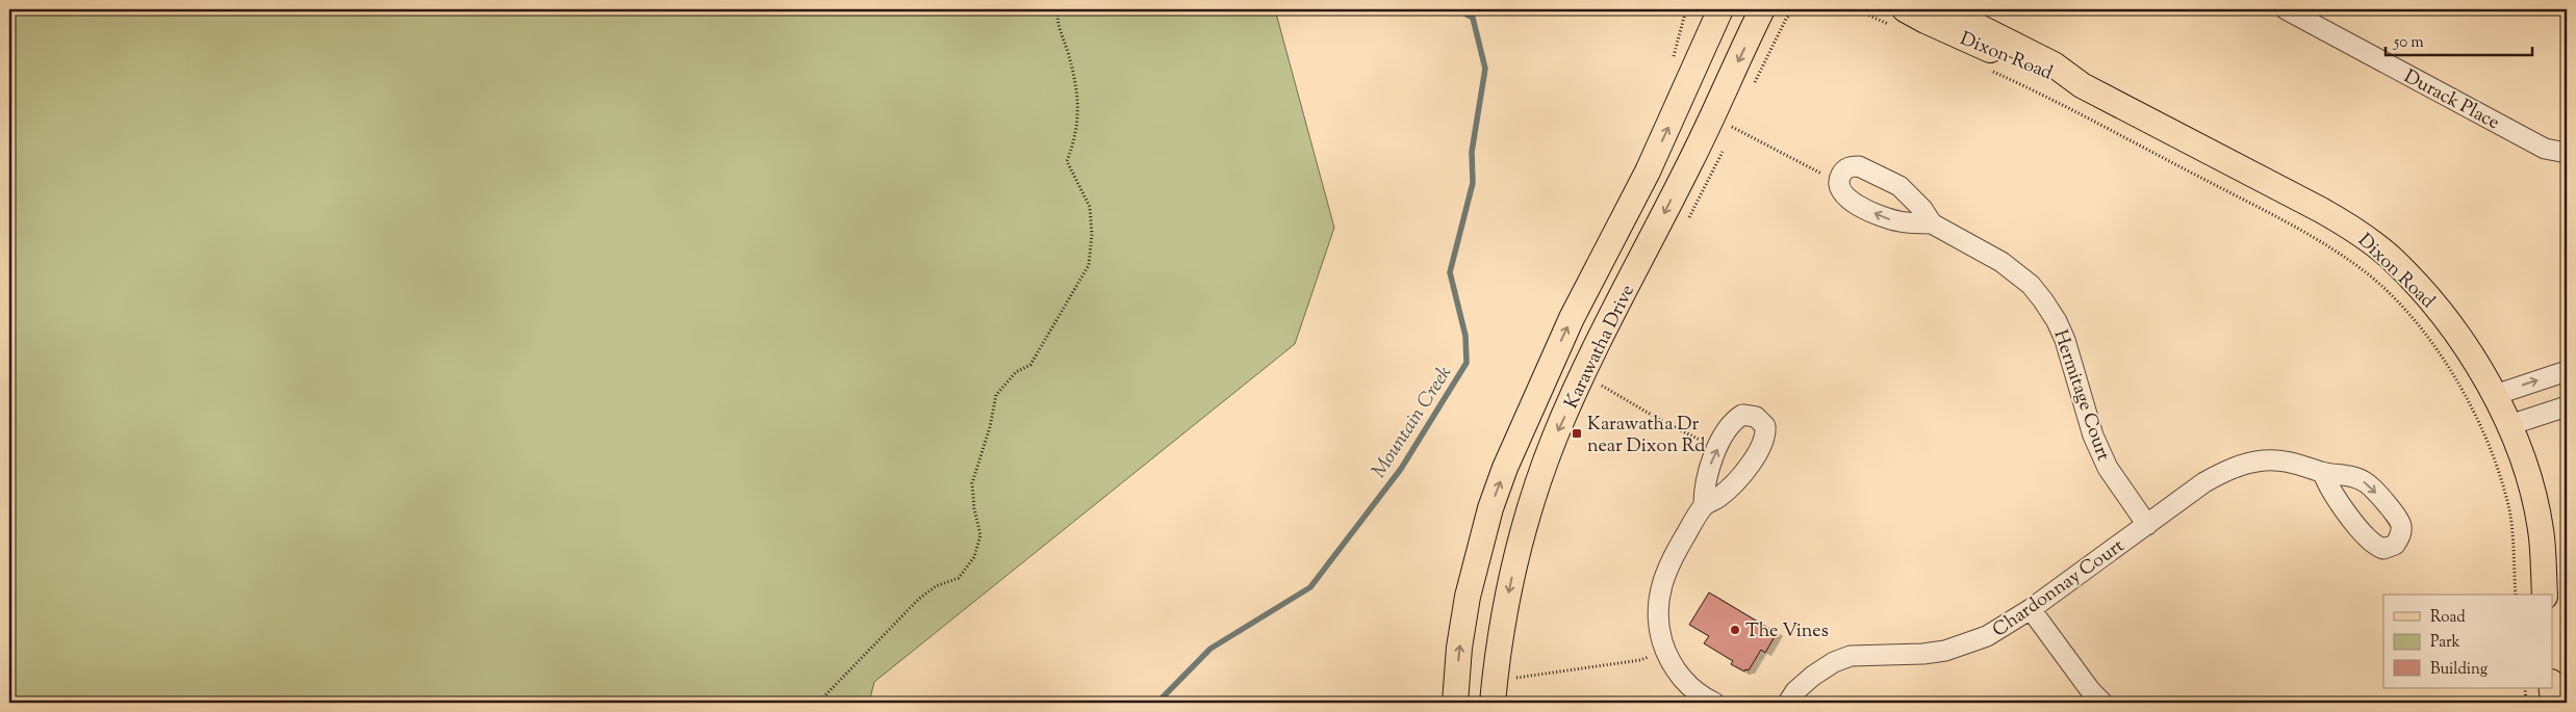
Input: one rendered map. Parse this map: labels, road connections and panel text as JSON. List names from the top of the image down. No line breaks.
{"streets":{"main road":["Dixon Road","Karawatha Drive"],"street":["Durack Place","Hermitage Court","Chardonnay Court"]},"crossings":[["Hermitage Court","Chardonnay Court"]],"water":["Mountain Creek"],"places":{"transit":["Karawatha Dr near Dixon Rd"],"other":["The Vines"]},"legend":["Road","Park","Building"],"scale_bar":"50 m"}
